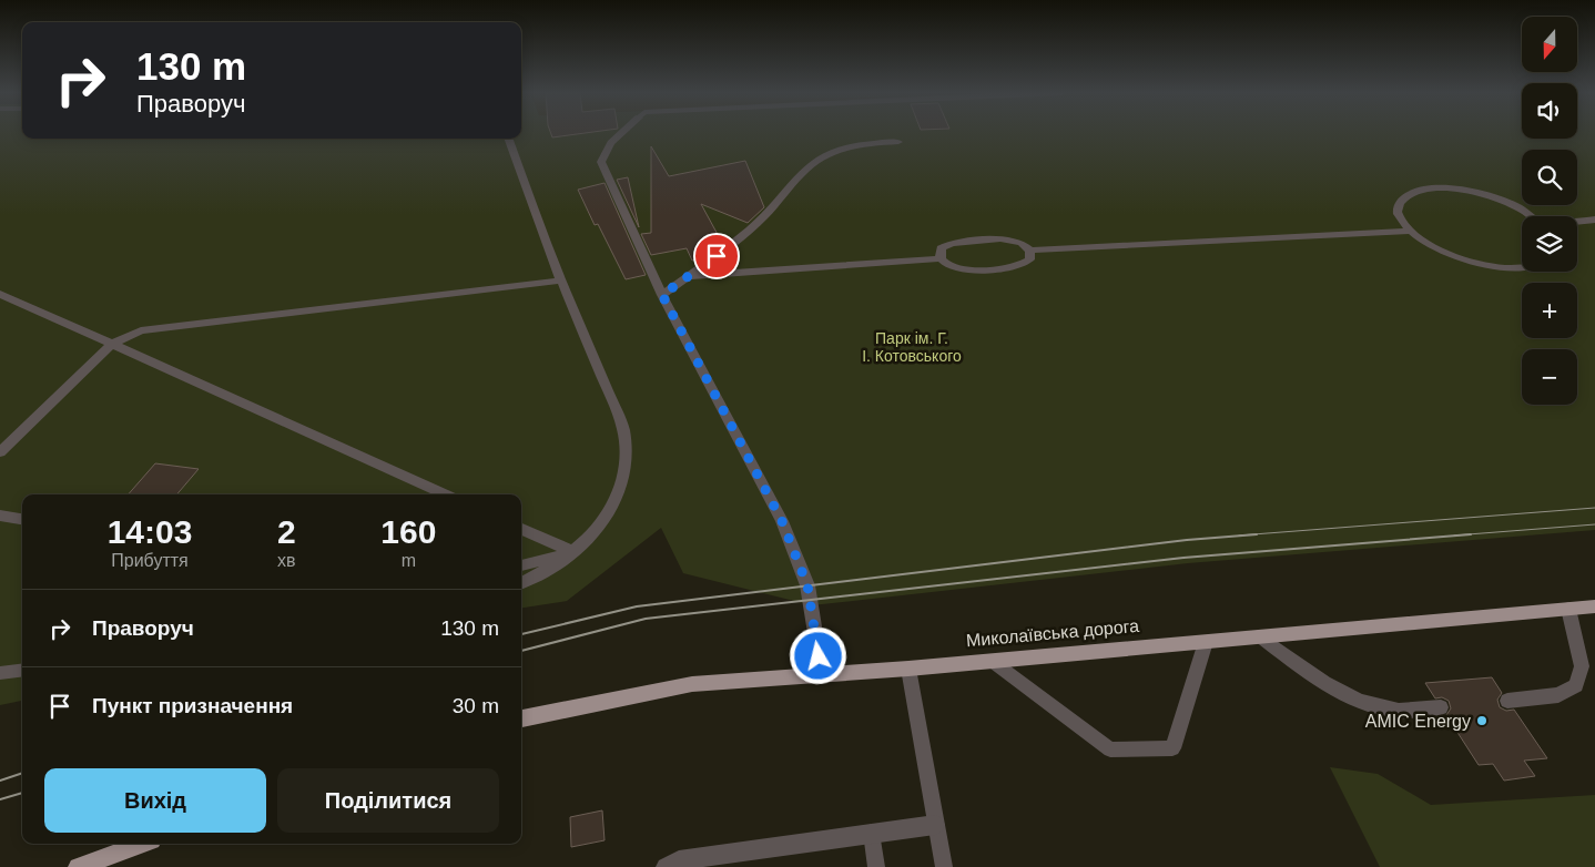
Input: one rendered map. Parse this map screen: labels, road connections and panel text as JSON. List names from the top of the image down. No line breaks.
{"streets":{"main road":["Миколаївська дорога"]},"parks":["Парк ім. Г. І. Котовського"],"places":["AMIC Energy"],"north":"bottom","page":{"map_buttons":["+","−"],"turn":["130 m","Праворуч"],"eta":["14:03","Прибуття","2","хв","160","m"],"list":[{"name":"Праворуч","value":"130 m"},{"name":"Пункт призначення","value":"30 m"}],"buttons":["Вихід","Поділитися"]}}
